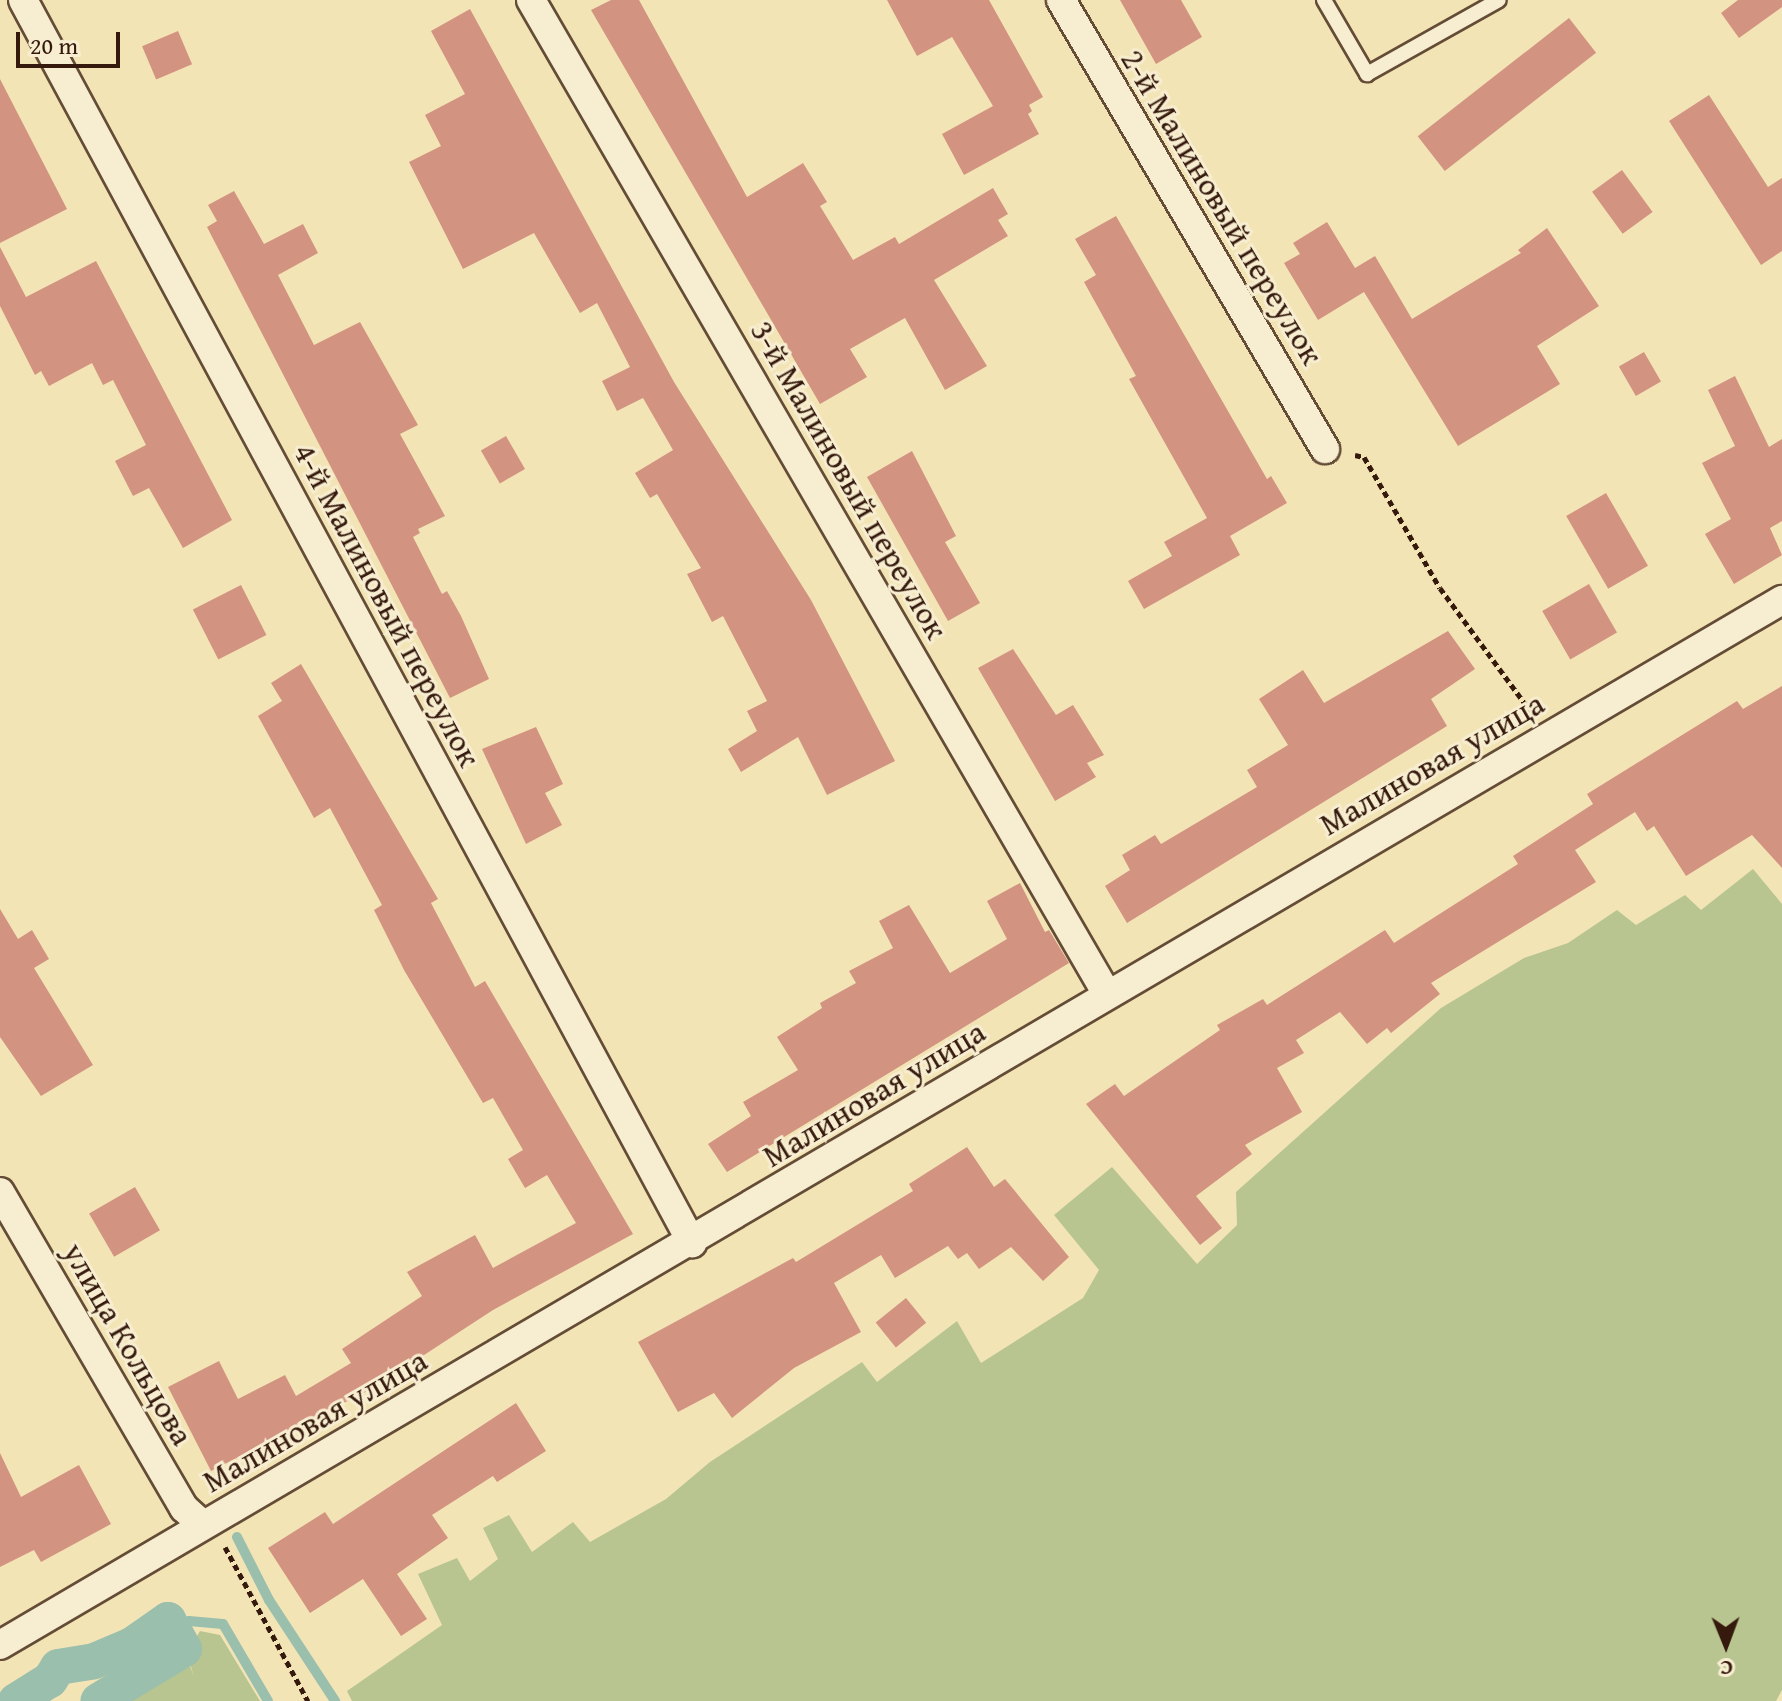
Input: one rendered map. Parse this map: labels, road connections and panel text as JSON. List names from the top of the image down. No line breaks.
{"streets":{"street":["2-й Малиновый переулок","3-й Малиновый переулок","4-й Малиновый переулок","Малиновая улица","улица Кольцова"]},"crossings":[["3-й Малиновый переулок","Малиновая улица"],["4-й Малиновый переулок","Малиновая улица"],["Малиновая улица","улица Кольцова"]],"scale_bar":"20 m","north":"bottom"}
